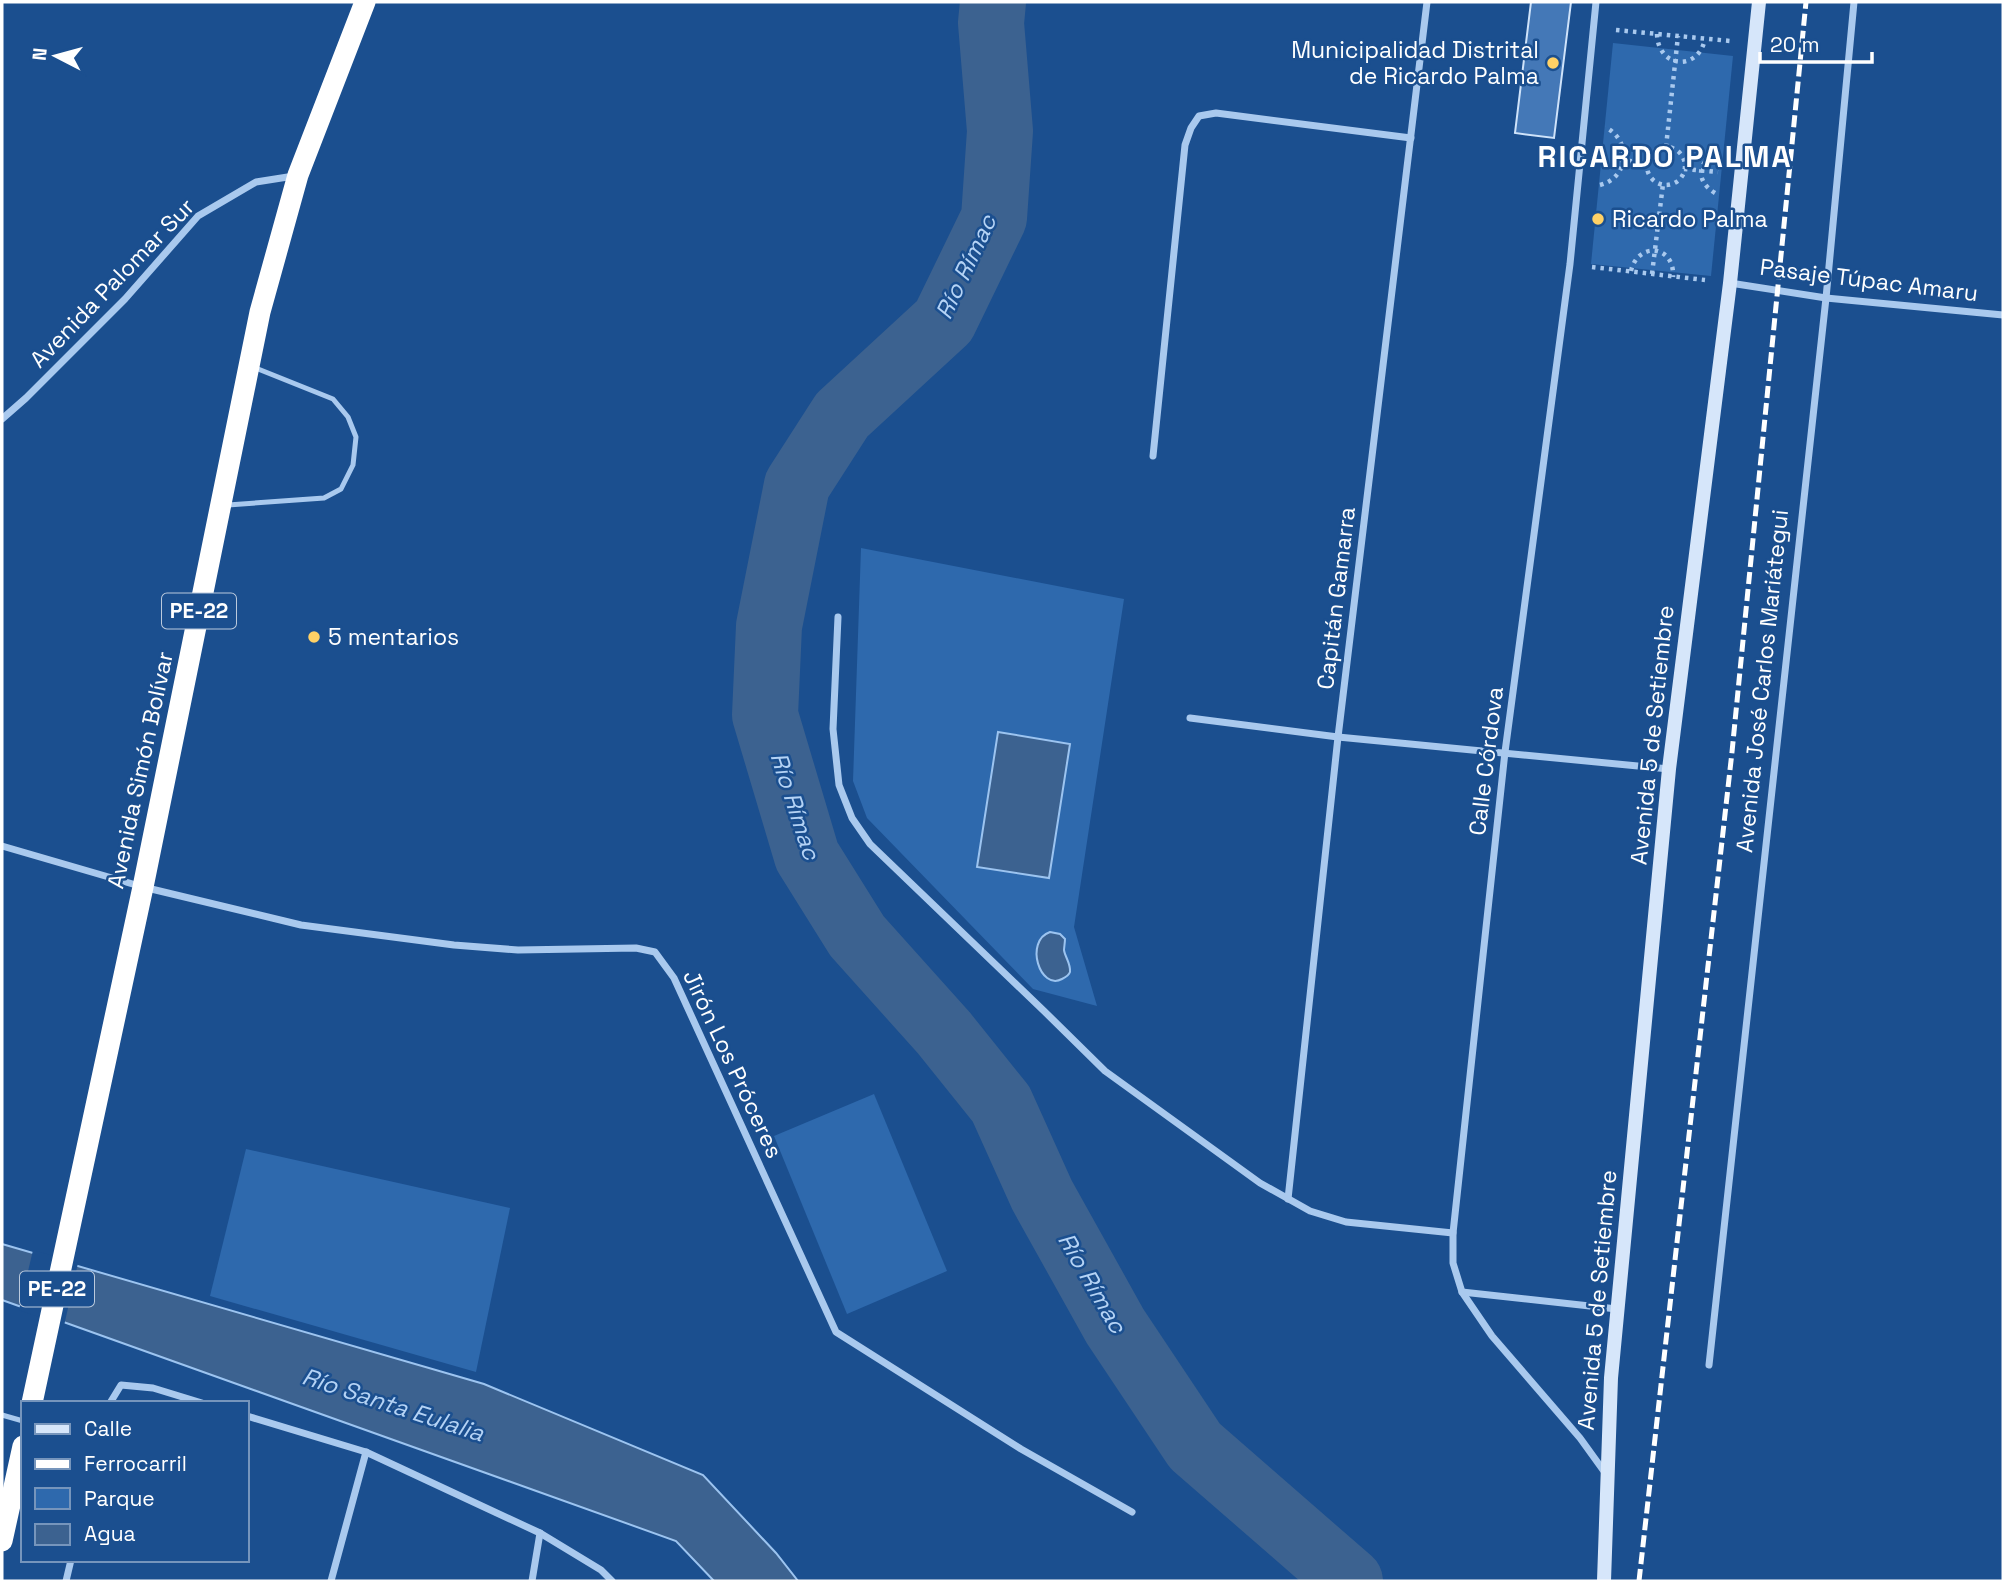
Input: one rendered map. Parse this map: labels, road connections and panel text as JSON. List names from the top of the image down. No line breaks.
{"streets":{"highway":["PE-22","Avenida Simón Bolívar"],"street":["Pasaje Túpac Amaru","Avenida Palomar Sur","Capitán Gamarra","Avenida José Carlos Mariátegui","Avenida 5 de Setiembre","Calle Córdova","Jirón Los Próceres"]},"crossings":[["Pasaje Túpac Amaru","Avenida José Carlos Mariátegui"],["Pasaje Túpac Amaru","Avenida 5 de Setiembre"],["Avenida Palomar Sur","Avenida Simón Bolívar"],["Avenida 5 de Setiembre","Calle Córdova"],["Avenida Simón Bolívar","Jirón Los Próceres"]],"districts":["RICARDO PALMA"],"water":["Río Rímac","Río Santa Eulalia"],"places":["Municipalidad Distrital de Ricardo Palma","Ricardo Palma","5 mentarios"],"legend":["Calle","Ferrocarril","Parque","Agua"],"scale_bar":"20 m","north":"left"}
